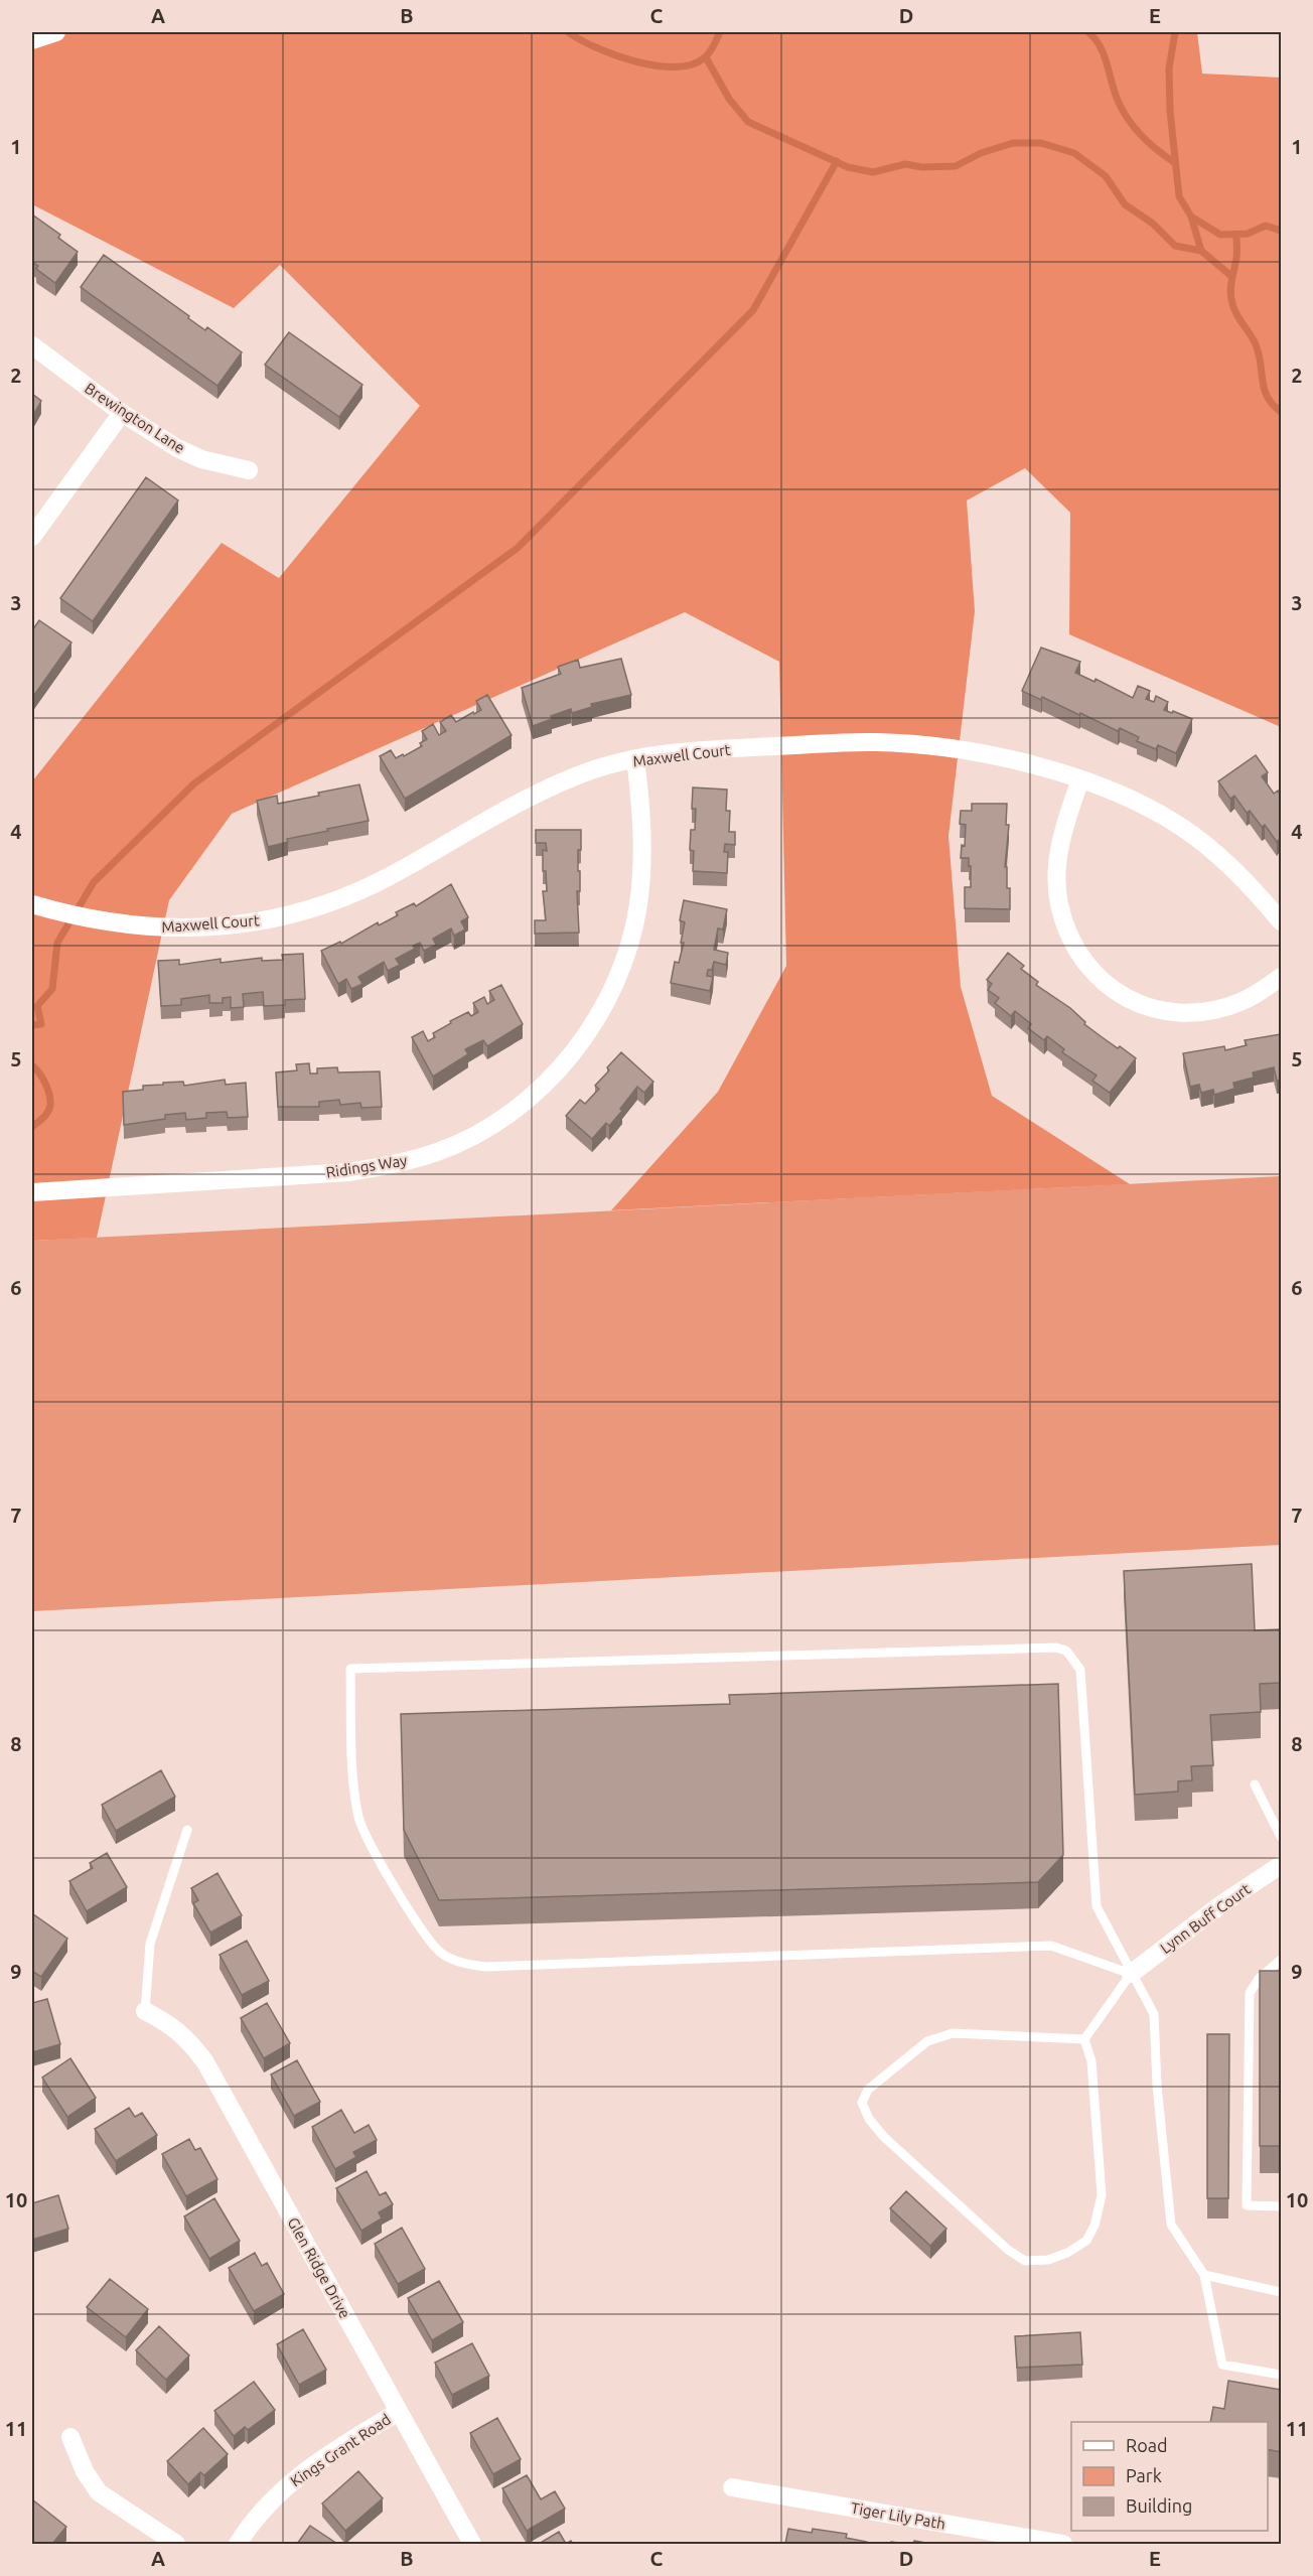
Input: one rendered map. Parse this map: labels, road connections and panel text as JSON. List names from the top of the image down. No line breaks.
{"streets":{"street":["Brewington Lane","Maxwell Court","Ridings Way","Lynn Buff Court","Glen Ridge Drive","Kings Grant Road","Tiger Lily Path"]},"crossings":[["Maxwell Court","Ridings Way"],["Glen Ridge Drive","Kings Grant Road"]],"legend":["Road","Park","Building"],"grid":{"columns":["A","B","C","D","E"],"rows":["1","2","3","4","5","6","7","8","9","10","11"]}}
